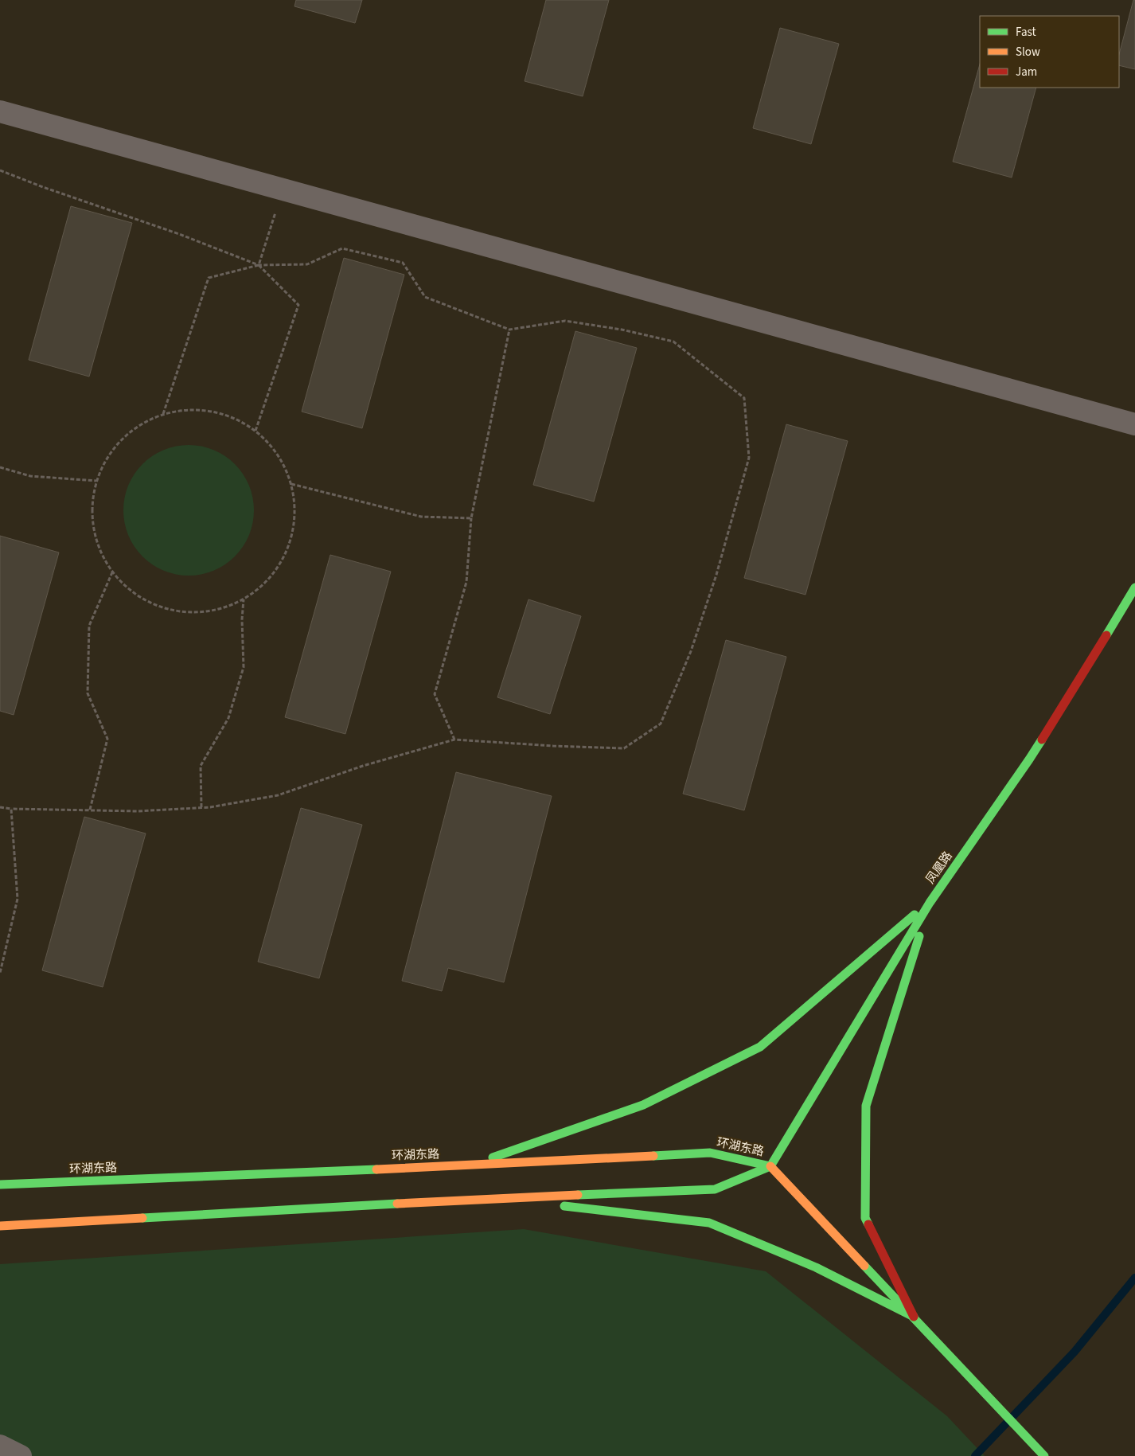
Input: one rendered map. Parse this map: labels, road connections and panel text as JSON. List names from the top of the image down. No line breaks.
{"streets":{"main road":["凤凰路","环湖东路"]},"crossings":[["凤凰路","环湖东路"]],"legend":["Fast","Slow","Jam"]}
